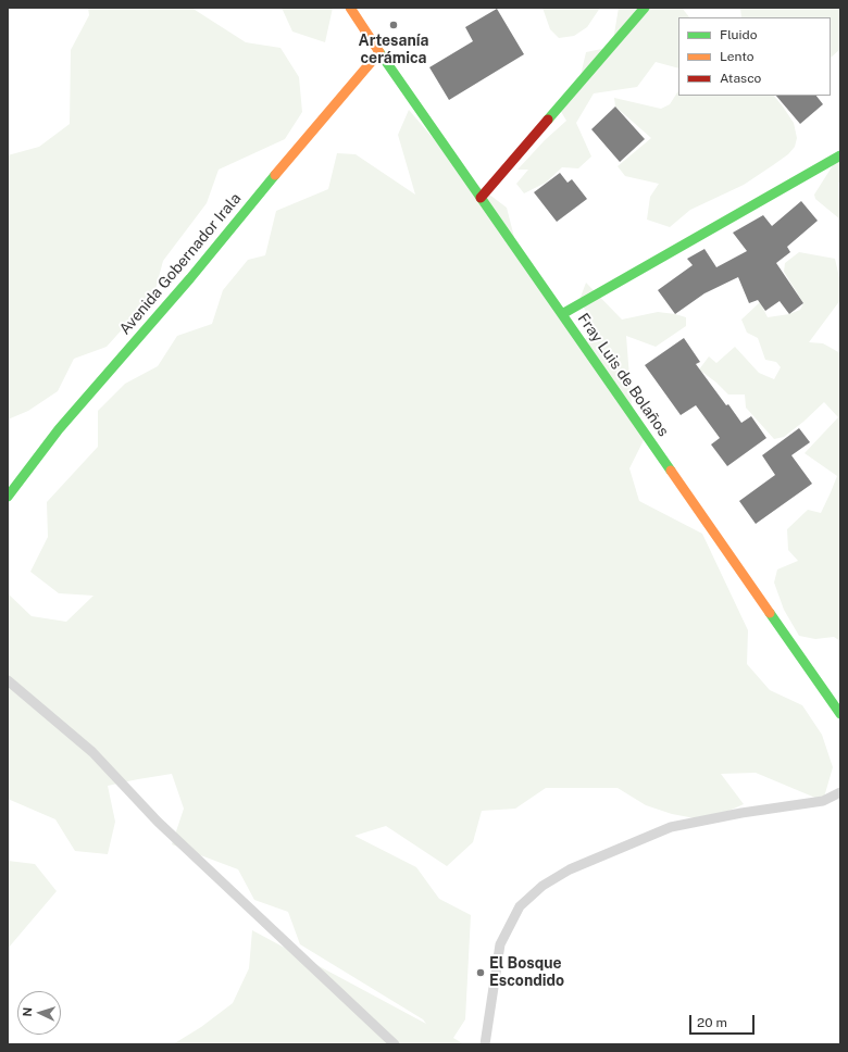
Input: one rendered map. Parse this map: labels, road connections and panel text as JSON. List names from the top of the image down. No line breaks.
{"streets":{"street":["Avenida Gobernador Irala","Fray Luis de Bolaños"]},"crossings":[["Avenida Gobernador Irala","Fray Luis de Bolaños"]],"places":["Artesanía cerámica","El Bosque Escondido"],"legend":["Fluido","Lento","Atasco"],"scale_bar":"20 m","north":"left"}
